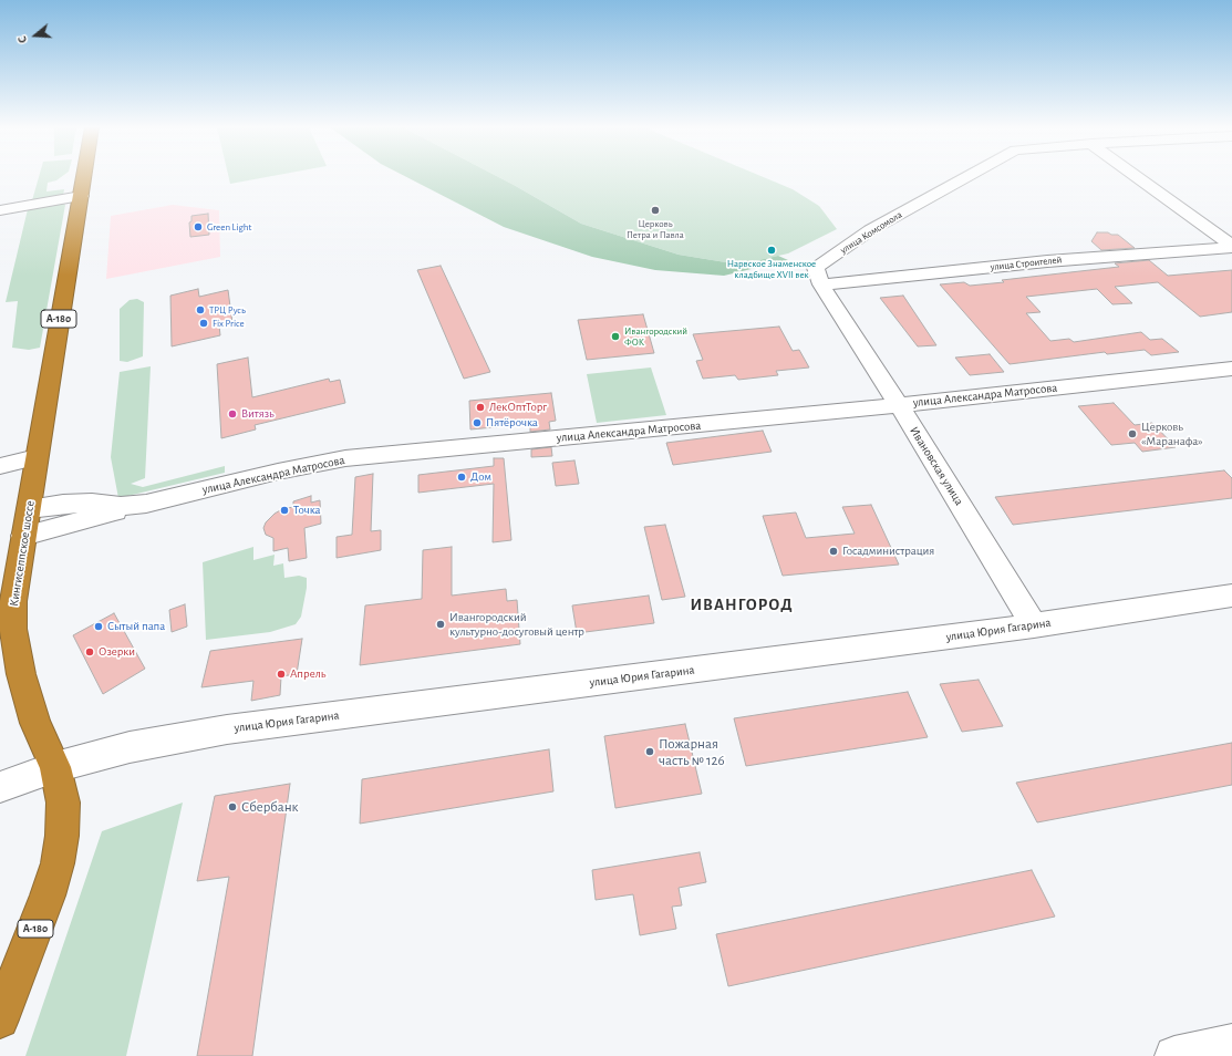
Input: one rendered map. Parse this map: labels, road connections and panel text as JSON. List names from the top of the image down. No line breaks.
{"streets":{"highway":["А-180","Кингисеппское шоссе"],"street":["улица Комсомола","улица Строителей","улица Александра Матросова","Ивановская улица","улица Юрия Гагарина"]},"crossings":[["улица Комсомола","улица Строителей"],["улица Комсомола","Ивановская улица"],["улица Строителей","Ивановская улица"],["улица Александра Матросова","Ивановская улица"],["улица Александра Матросова","Кингисеппское шоссе"],["Ивановская улица","улица Юрия Гагарина"],["Кингисеппское шоссе","улица Юрия Гагарина"]],"districts":["ИВАНГОРОД"],"places":["Церковь Петра и Павла","Green Light","Нарвское Знаменское кладбище XVII век","ТРЦ Русь","Fix Price","Ивангородский ФОК","ЛекОптТорг","Витязь","Пятёрочка","Церковь «Маранафа»","Дом","Точка","Госадминистрация","Ивангородский культурно-досуговый центр","Сытый папа","Озерки","Апрель","Пожарная часть № 126","Сбербанк"],"north":"left"}
